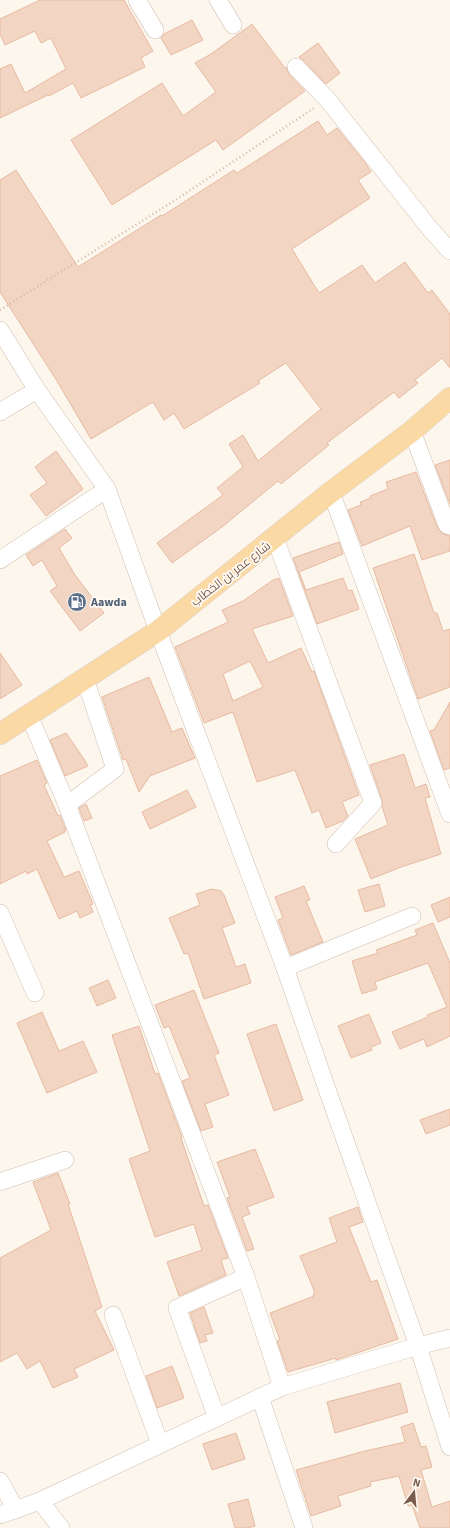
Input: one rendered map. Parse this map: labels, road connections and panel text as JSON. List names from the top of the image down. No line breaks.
{"streets":{"main road":["شارع عمر بن الخطاب"]},"places":{"fuel station":["Aawda"]},"north":"top"}
